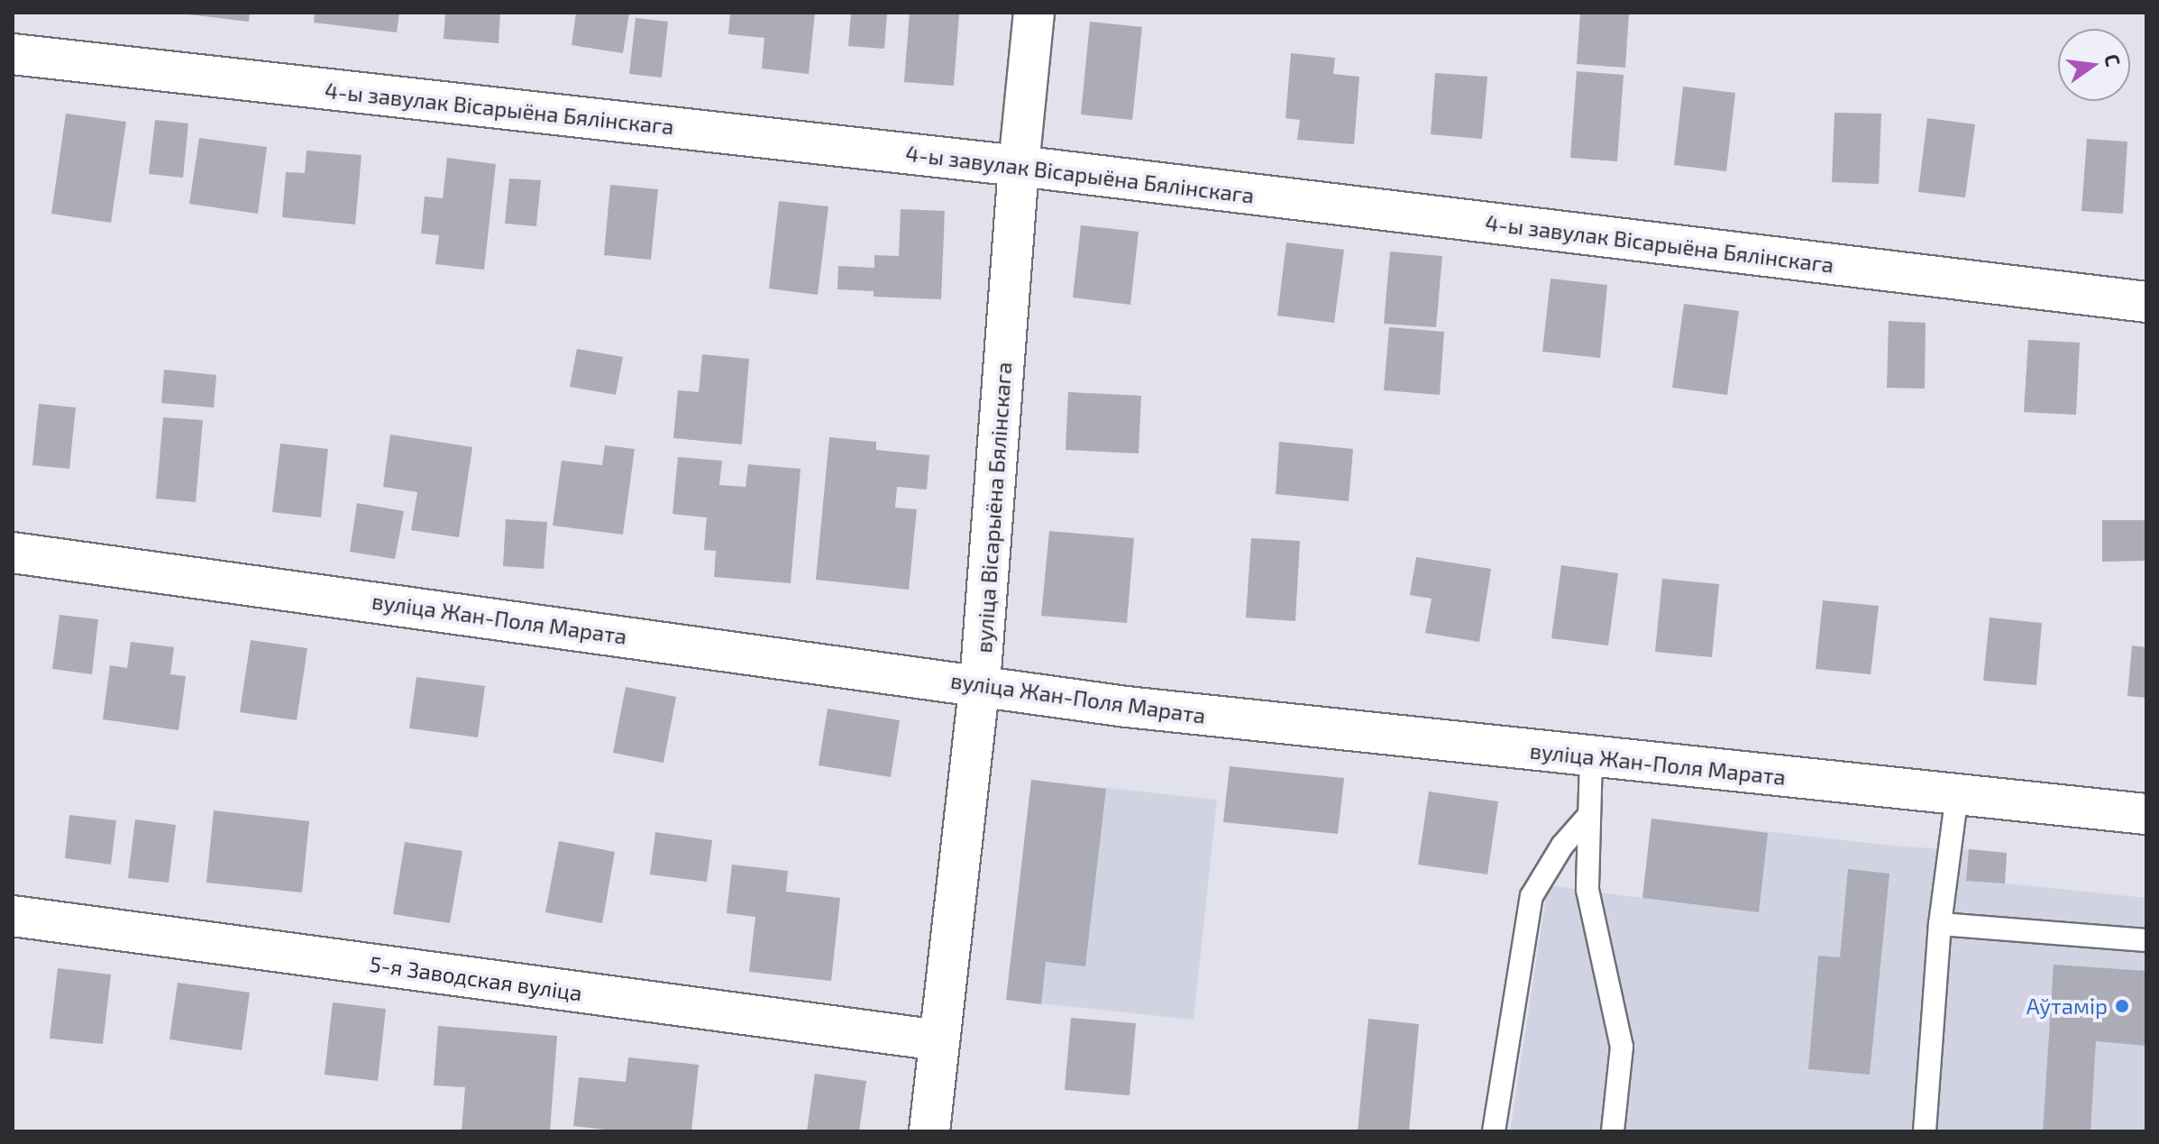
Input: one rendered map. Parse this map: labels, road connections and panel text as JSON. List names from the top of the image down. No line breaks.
{"streets":{"street":["4-ы завулак Вісарыёна Бялінскага","вуліца Вісарыёна Бялінскага","вуліца Жан-Поля Марата","5-я Заводская вуліца"]},"crossings":[["4-ы завулак Вісарыёна Бялінскага","вуліца Вісарыёна Бялінскага"],["вуліца Вісарыёна Бялінскага","вуліца Жан-Поля Марата"],["вуліца Вісарыёна Бялінскага","5-я Заводская вуліца"]],"places":["Аўтамір"],"north":"right"}
